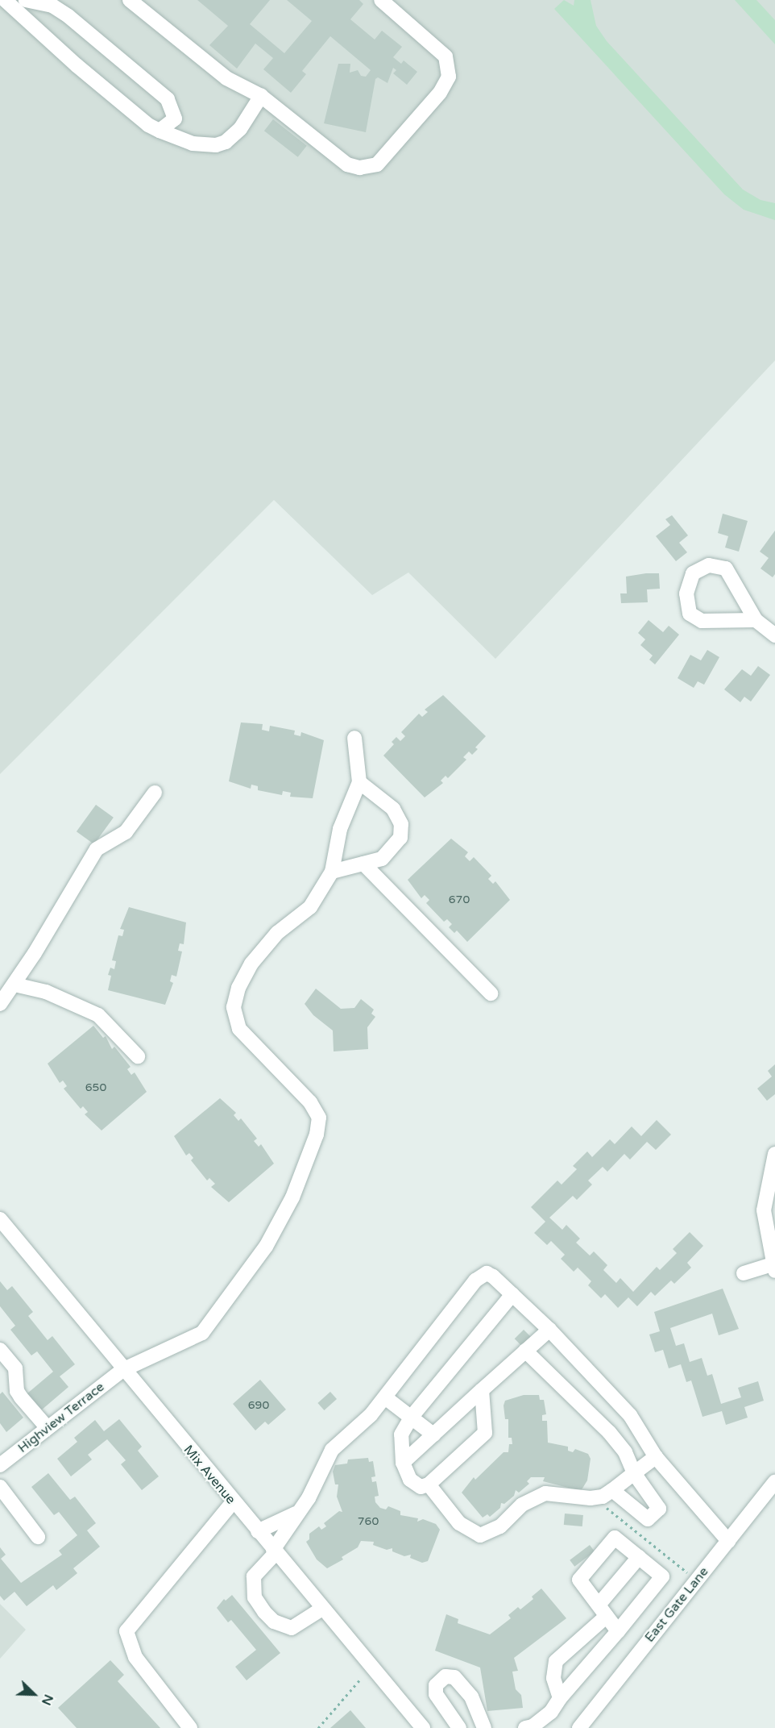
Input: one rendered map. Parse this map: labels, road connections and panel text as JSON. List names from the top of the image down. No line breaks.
{"streets":{"street":["Highview Terrace","Mix Avenue","East Gate Lane"]},"crossings":[["Highview Terrace","Mix Avenue"]],"house_numbers":["670","650","690","760"],"north":"bottom right"}
